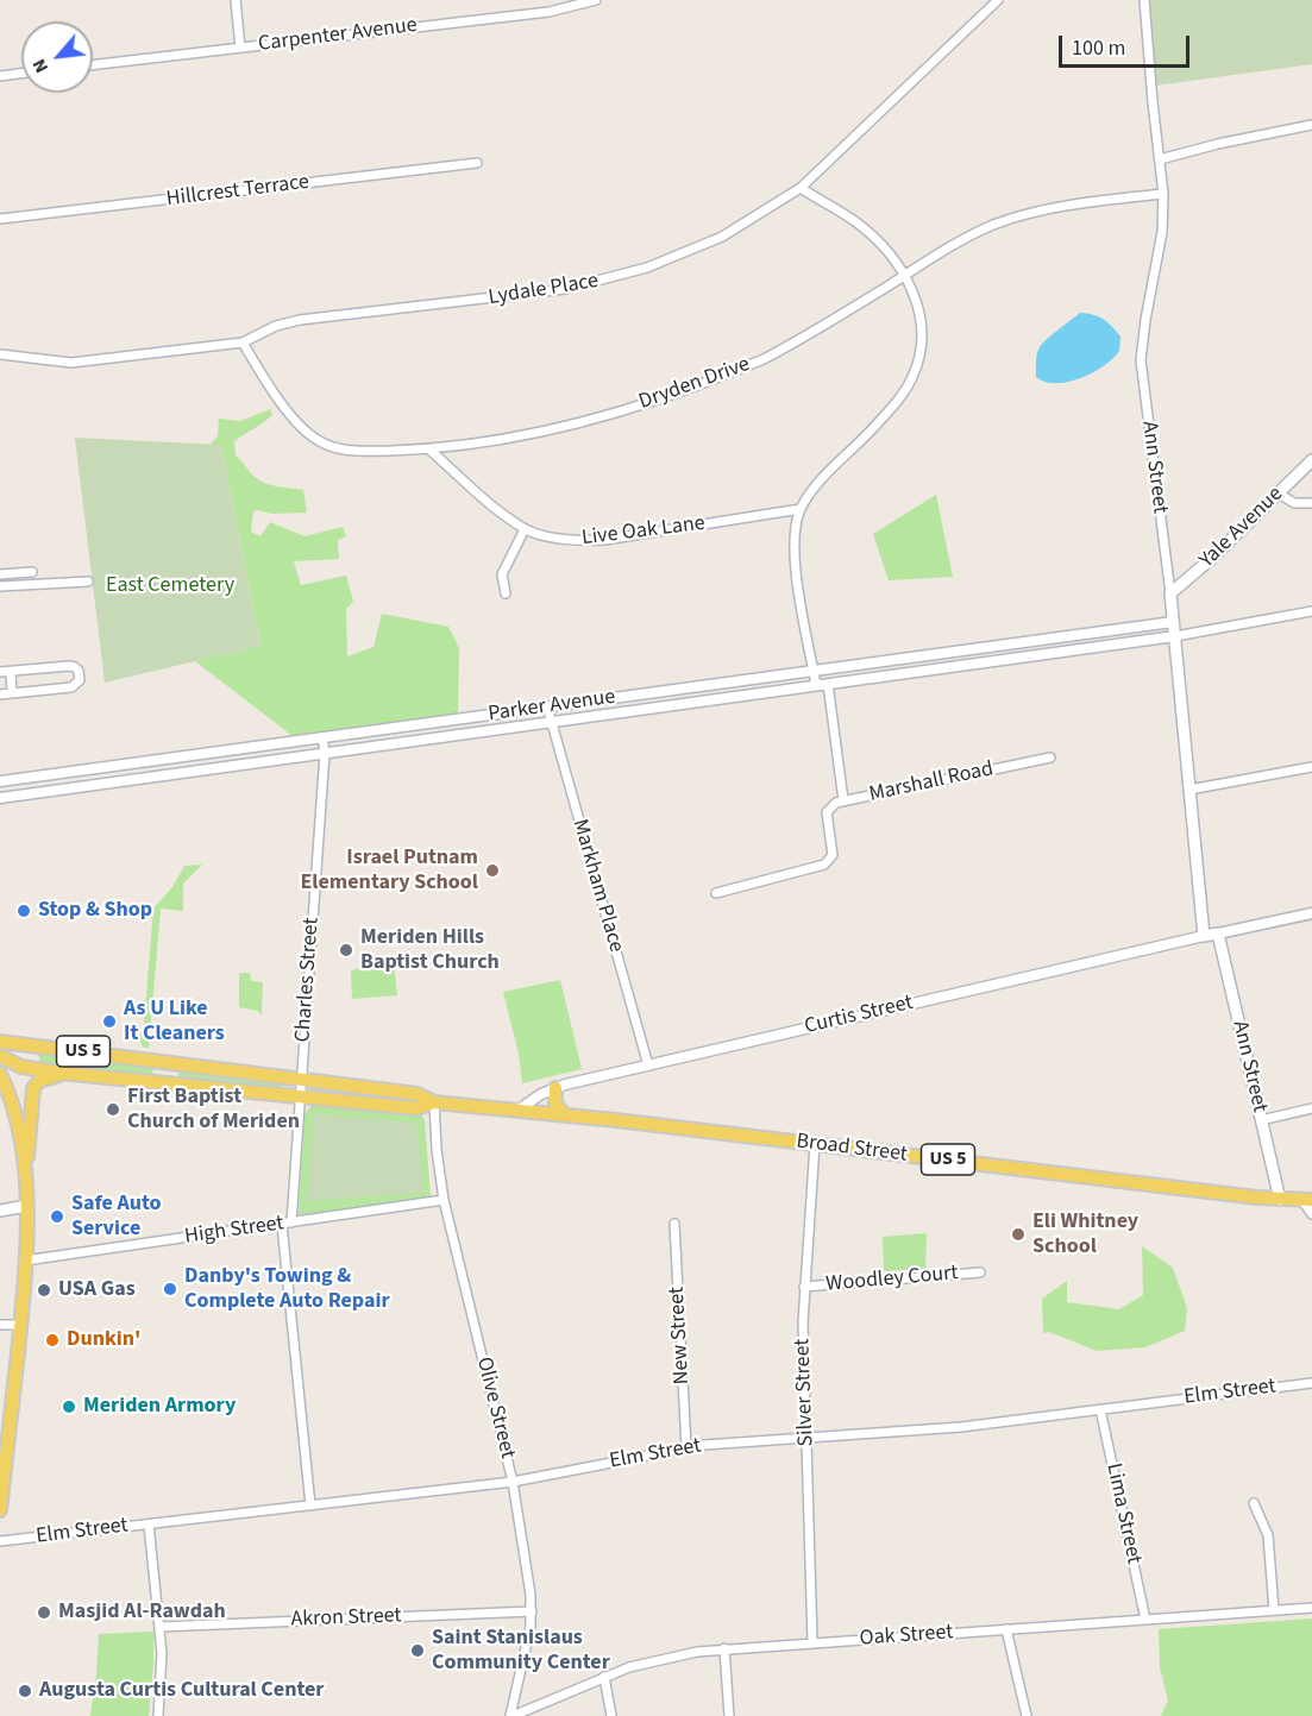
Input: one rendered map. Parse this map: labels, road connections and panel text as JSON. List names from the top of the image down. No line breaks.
{"streets":{"main road":["Ann Street","Yale Avenue","US 5","Broad Street"],"street":["Carpenter Avenue","Hillcrest Terrace","Lydale Place","Dryden Drive","Live Oak Lane","Parker Avenue","Marshall Road","Markham Place","Charles Street","Curtis Street","High Street","Woodley Court","New Street","Silver Street","Elm Street","Olive Street","Lima Street","Akron Street","Oak Street"]},"crossings":[["Lydale Place","Dryden Drive"],["Dryden Drive","Ann Street"],["Dryden Drive","Live Oak Lane"],["Ann Street","Yale Avenue"],["Ann Street","Parker Avenue"],["Ann Street","Curtis Street"],["Ann Street","Broad Street"],["Parker Avenue","Marshall Road"],["Parker Avenue","Markham Place"],["Parker Avenue","Charles Street"],["Markham Place","Curtis Street"],["Charles Street","Broad Street"],["Charles Street","High Street"],["Charles Street","Elm Street"],["Curtis Street","Broad Street"],["Broad Street","Silver Street"],["Broad Street","Olive Street"],["High Street","Olive Street"],["Woodley Court","Silver Street"],["New Street","Elm Street"],["Silver Street","Elm Street"],["Silver Street","Oak Street"],["Elm Street","Olive Street"],["Elm Street","Lima Street"],["Olive Street","Akron Street"],["Olive Street","Oak Street"],["Lima Street","Oak Street"]],"parks":["East Cemetery"],"places":["Israel Putnam Elementary School","Stop & Shop","Meriden Hills Baptist Church","As U Like It Cleaners","First Baptist Church of Meriden","Safe Auto Service","Eli Whitney School","Danby's Towing & Complete Auto Repair","USA Gas","Dunkin'","Meriden Armory","Masjid Al-Rawdah","Saint Stanislaus Community Center","Augusta Curtis Cultural Center"],"scale_bar":"100 m","north":"bottom left"}
